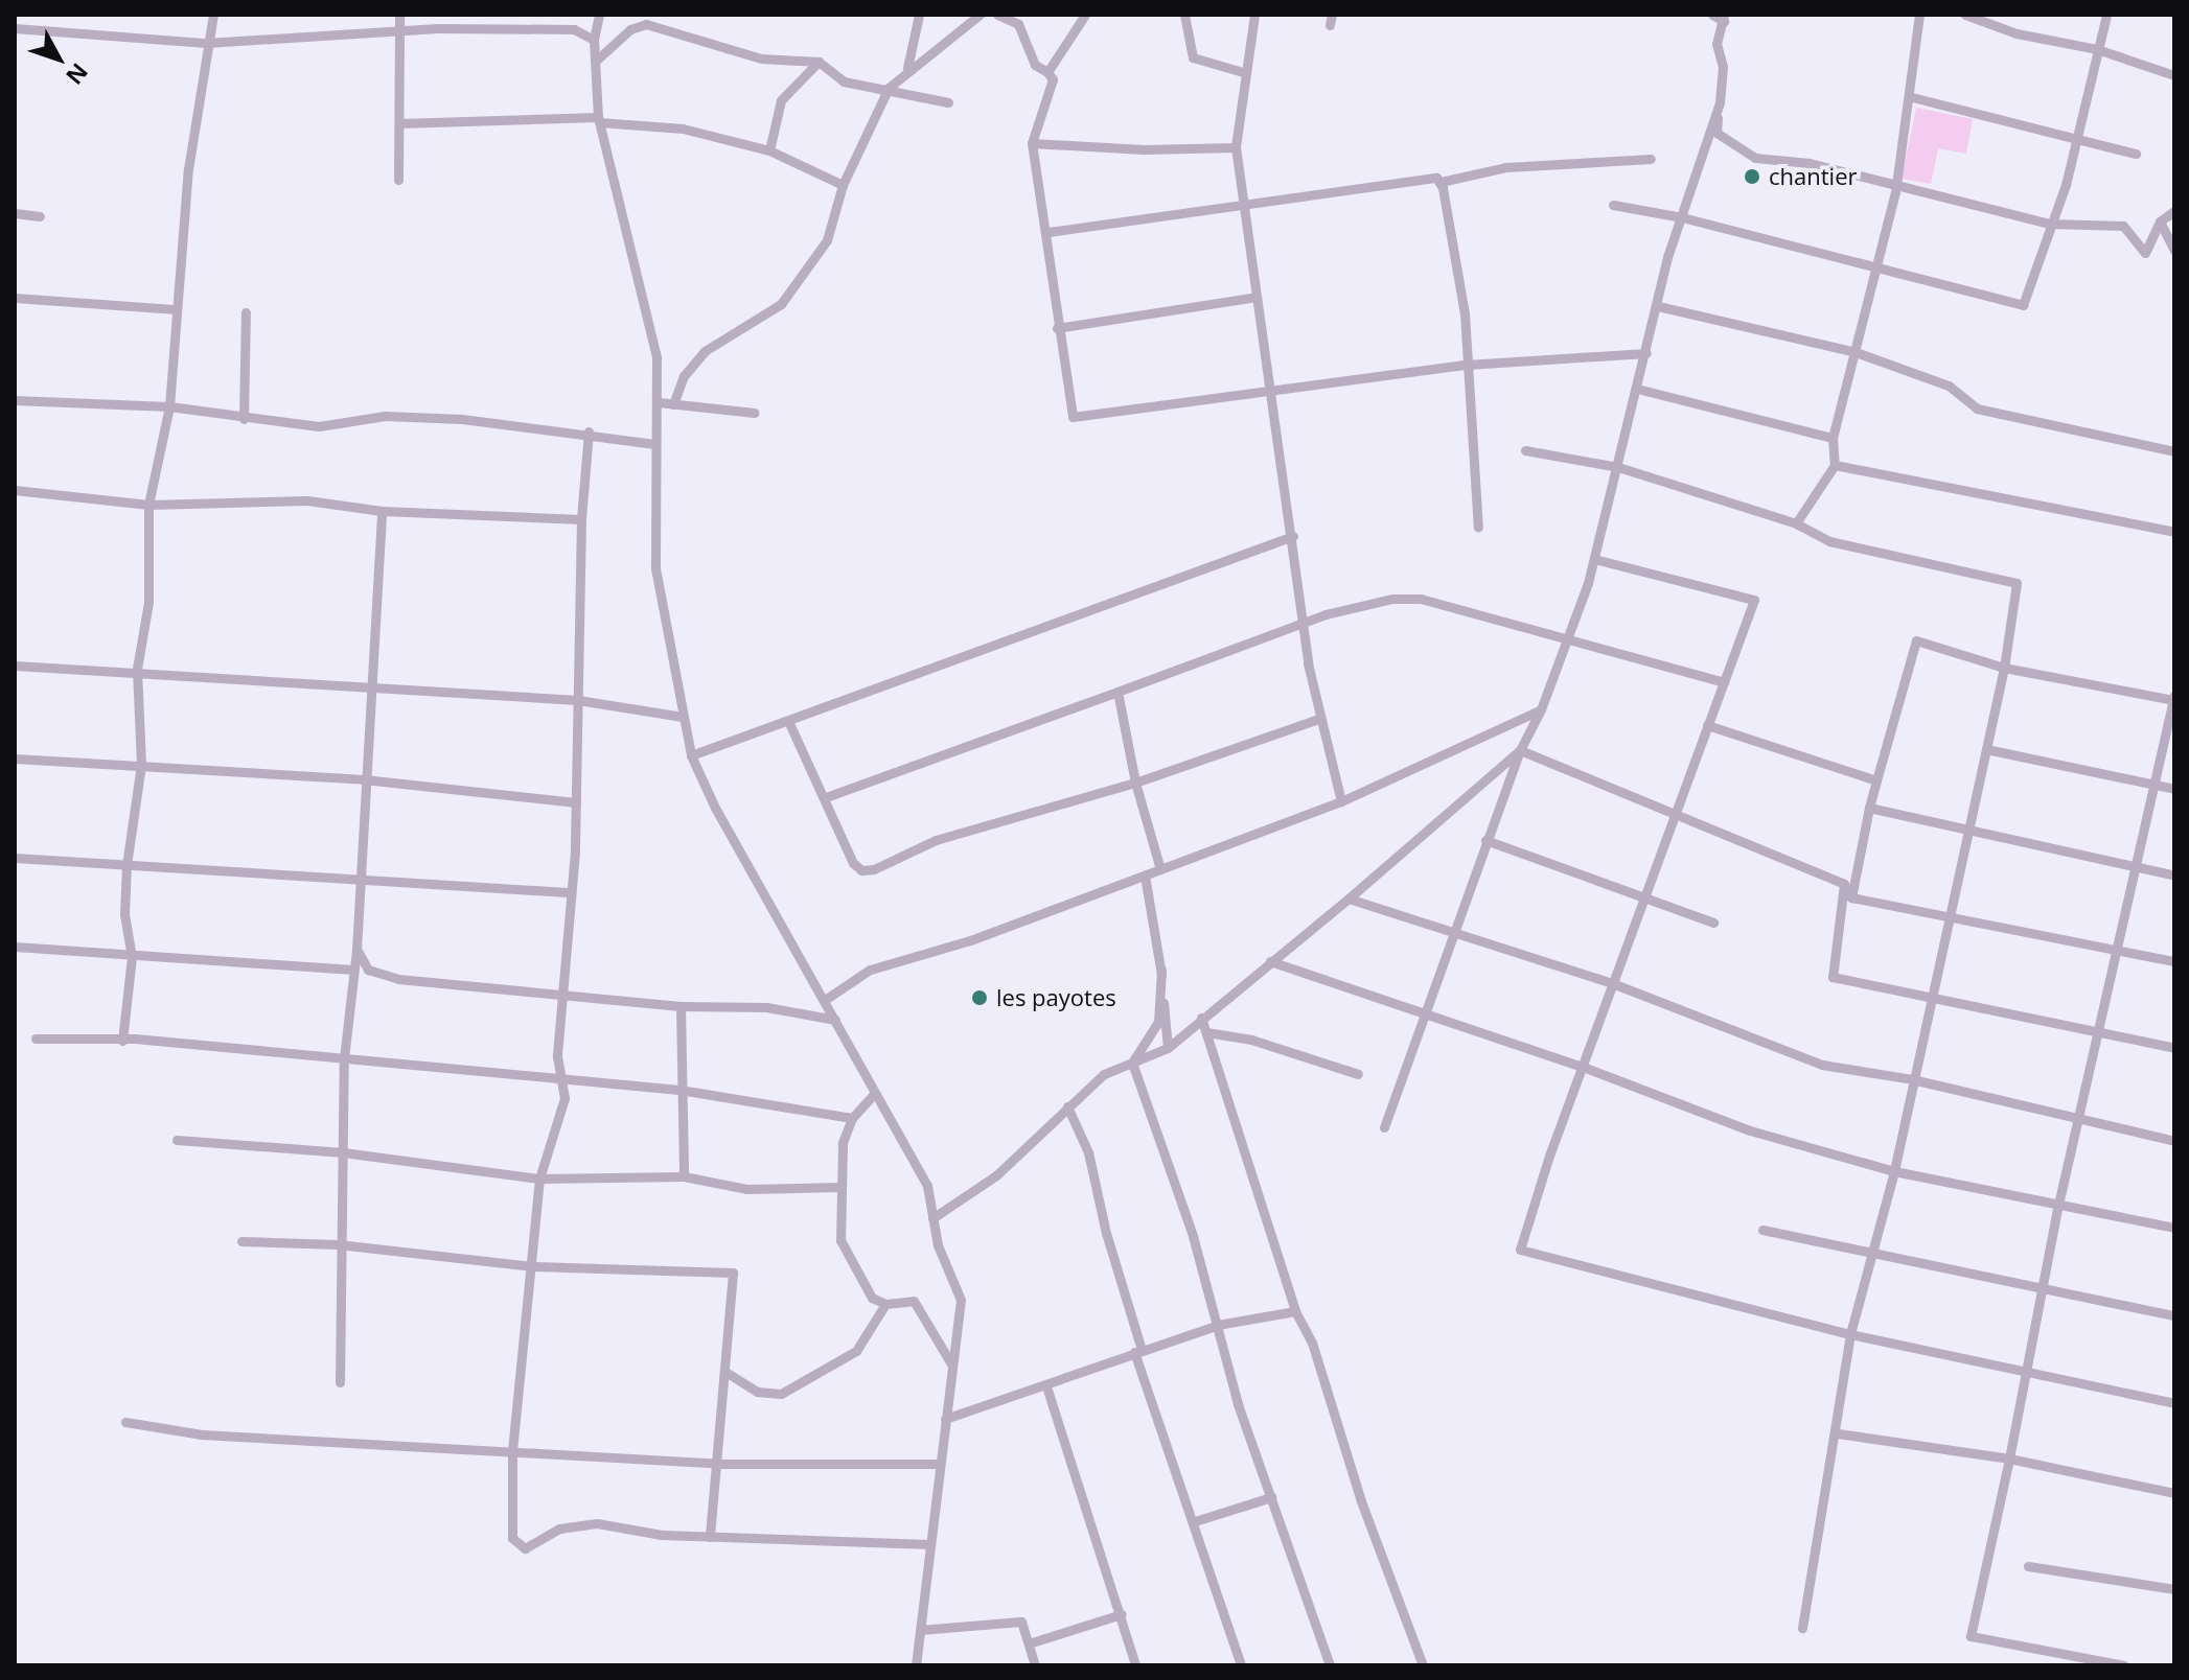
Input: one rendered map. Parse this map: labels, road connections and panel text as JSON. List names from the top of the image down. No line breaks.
{"places":["chantier","les payotes"],"north":"bottom right"}
